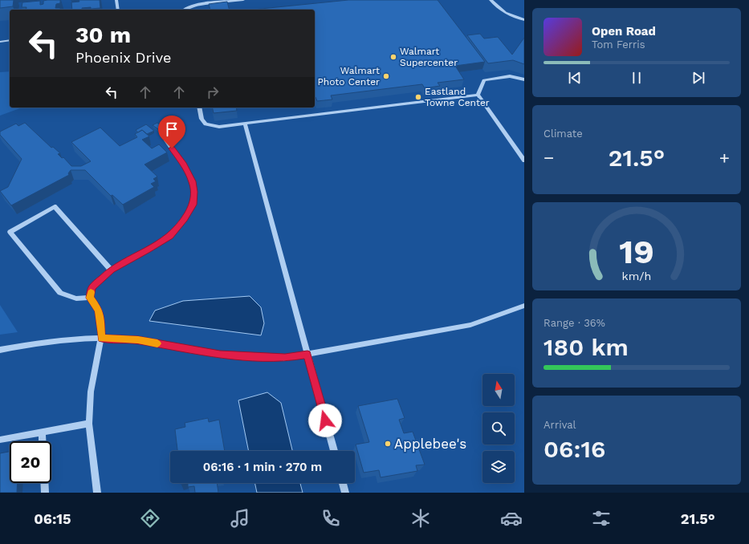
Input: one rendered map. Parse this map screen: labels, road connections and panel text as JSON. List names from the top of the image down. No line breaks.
{"places":["Walmart Supercenter","Walmart Photo Center","Eastland Towne Center","Applebee's"],"north":"top","page":{"turn":["30 m","Phoenix Drive"],"song":["Open Road","Tom Ferris"],"tile":["Climate",["Range · 36%","180 km"],["Arrival","06:16"]],"heat":["−","21.5°","+"],"limit":"20","trip":"06:16 · 1 min · 270 m","tabs":["06:15","21.5°"],"gauge":["19","km/h"]}}
